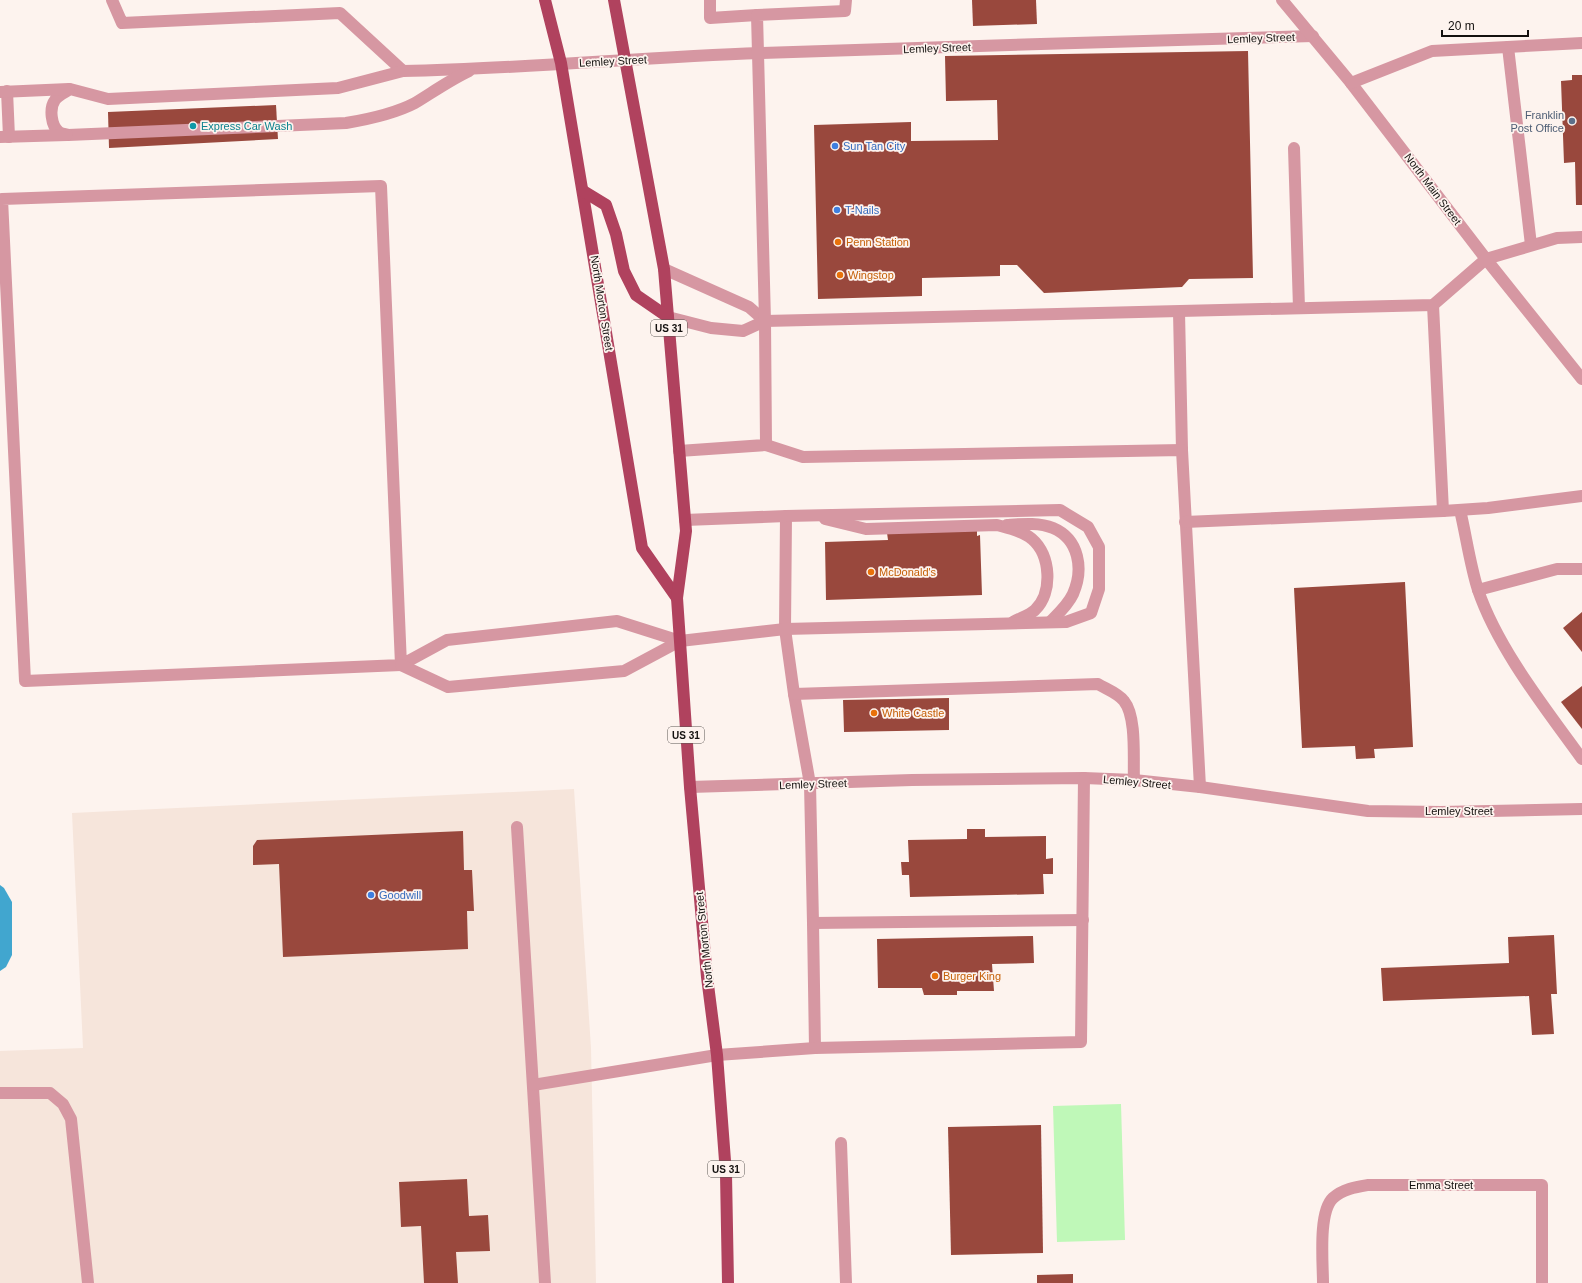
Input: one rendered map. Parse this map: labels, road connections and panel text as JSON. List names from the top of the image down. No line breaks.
{"streets":{"main road":["North Morton Street","US 31"],"street":["Lemley Street","North Main Street","Emma Street"]},"crossings":[["Lemley Street","North Main Street"],["Lemley Street","North Morton Street"]],"places":["Franklin Post Office","Express Car Wash","Sun Tan City","T-Nails","Penn Station","Wingstop","McDonald's","White Castle","Goodwill","Burger King"],"scale_bar":"20 m"}
